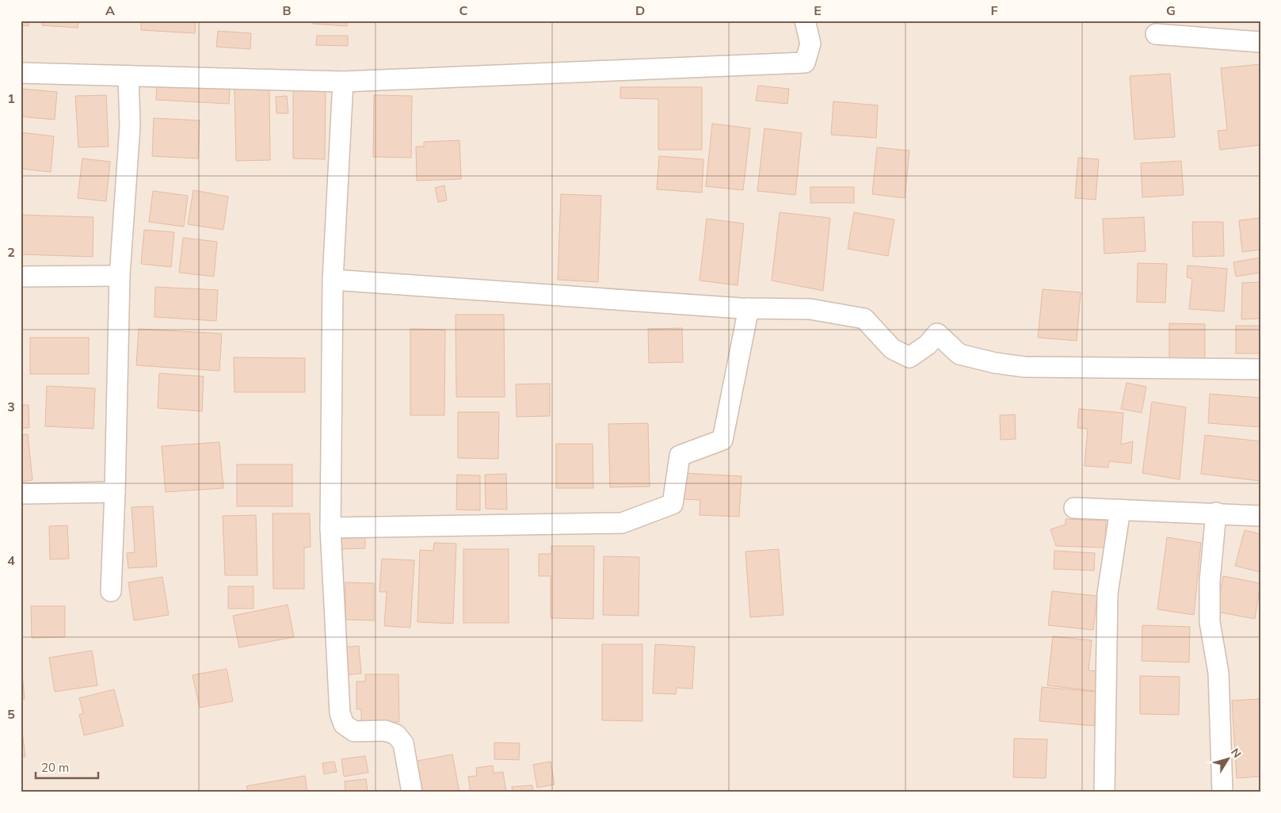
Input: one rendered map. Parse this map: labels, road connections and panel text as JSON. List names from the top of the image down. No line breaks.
{"scale_bar":"20 m","north":"top right","grid":{"columns":["A","B","C","D","E","F","G"],"rows":["1","2","3","4","5"]}}
